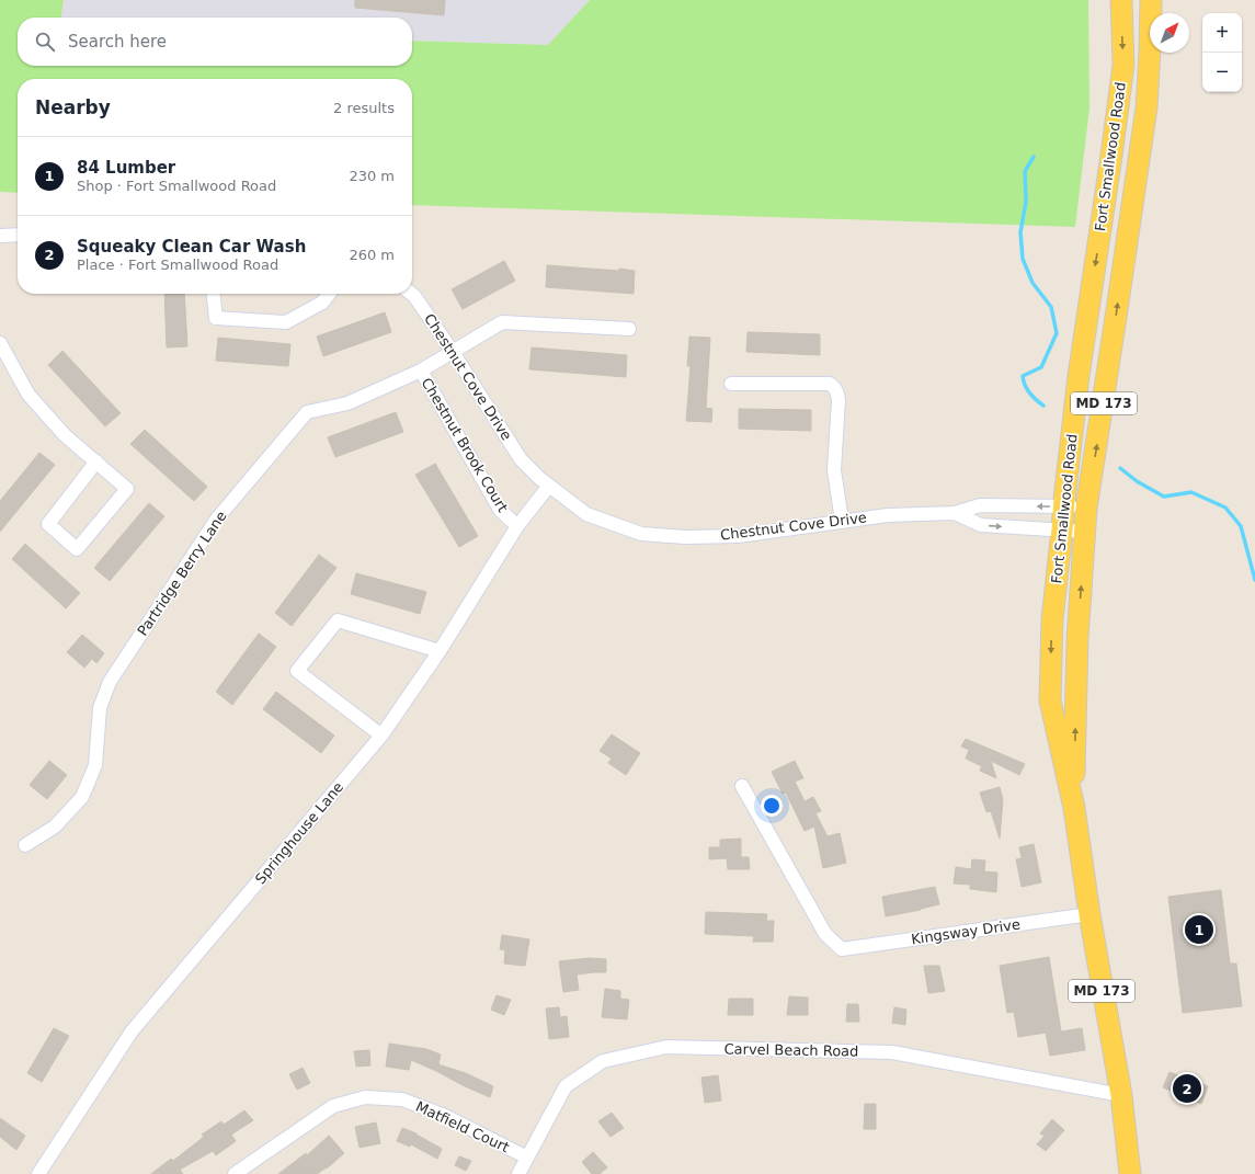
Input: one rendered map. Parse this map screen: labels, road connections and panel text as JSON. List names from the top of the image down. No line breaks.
{"streets":{"main road":["Fort Smallwood Road","MD 173"],"street":["Chestnut Cove Drive","Chestnut Brook Court","Partridge Berry Lane","Springhouse Lane","Kingsway Drive","Carvel Beach Road","Matfield Court"]},"crossings":[["Fort Smallwood Road","Chestnut Cove Drive"],["Fort Smallwood Road","Kingsway Drive"],["Fort Smallwood Road","Carvel Beach Road"],["Chestnut Cove Drive","Chestnut Brook Court"],["Chestnut Cove Drive","Springhouse Lane"],["Chestnut Brook Court","Partridge Berry Lane"],["Chestnut Brook Court","Springhouse Lane"],["Carvel Beach Road","Matfield Court"]],"north":"top right","page":{"map_buttons":["+","−"],"search":"Search here","heading":["Nearby","2 results"],"list":[{"mark":"1","name":"84 Lumber","note":"Shop · Fort Smallwood Road","value":"230 m"},{"mark":"2","name":"Squeaky Clean Car Wash","note":"Place · Fort Smallwood Road","value":"260 m"}],"pins":["1","2"]}}
